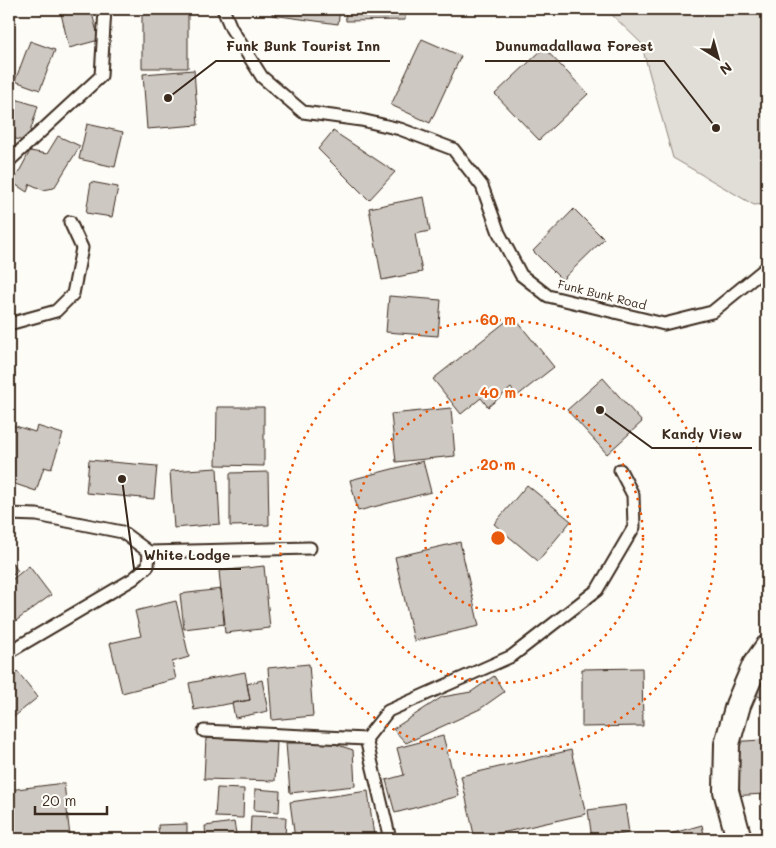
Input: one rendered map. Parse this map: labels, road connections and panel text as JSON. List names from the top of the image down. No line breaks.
{"streets":{"lane":["Funk Bunk Road"]},"places":["Funk Bunk Tourist Inn","Dunumadallawa Forest","Kandy View","White Lodge"],"scale_bar":"20 m","north":"bottom right","rings":["60 m","40 m","20 m"]}
